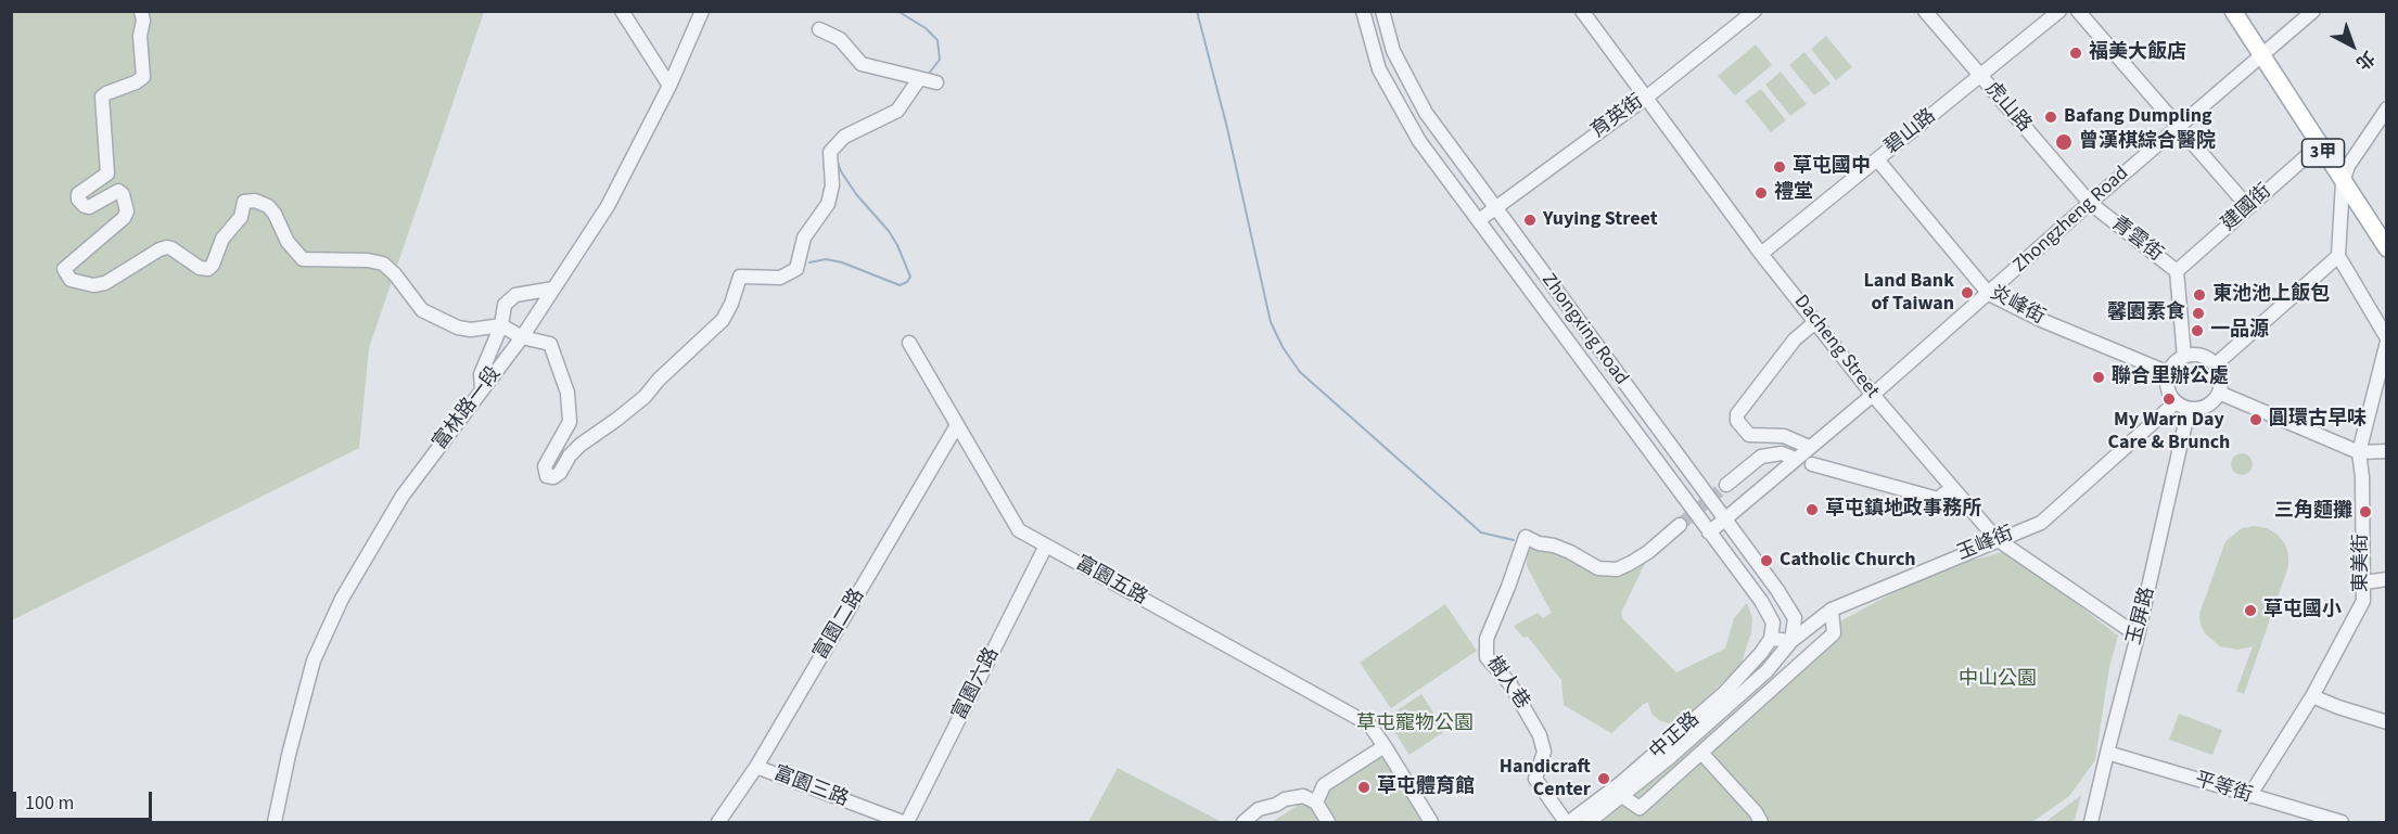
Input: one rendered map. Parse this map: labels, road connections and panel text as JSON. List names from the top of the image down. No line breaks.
{"streets":{"main road":["3甲"],"street":["虎山路","育英街","碧山路","建國街","Zhongzheng Road","青雲街","炎峰街","Zhongxing Road","Dacheng Street","富林路一段","玉峰街","東美街","富園五路","玉屏路","富園二路","樹人巷","富園六路","中正路","富園三路","平等街"]},"crossings":[["虎山路","碧山路"],["虎山路","Zhongzheng Road"],["虎山路","青雲街"],["育英街","Zhongxing Road"],["育英街","Dacheng Street"],["碧山路","炎峰街"],["碧山路","Dacheng Street"],["3甲","建國街"],["3甲","Zhongzheng Road"],["建國街","青雲街"],["Zhongzheng Road","青雲街"],["Zhongzheng Road","炎峰街"],["Zhongzheng Road","Zhongxing Road"],["Zhongzheng Road","Dacheng Street"],["青雲街","炎峰街"],["青雲街","玉峰街"],["青雲街","玉屏路"],["炎峰街","玉峰街"],["炎峰街","玉屏路"],["Zhongxing Road","玉峰街"],["Zhongxing Road","中正路"],["Dacheng Street","玉峰街"],["Dacheng Street","玉屏路"],["玉峰街","玉屏路"],["玉峰街","中正路"],["東美街","平等街"],["富園五路","富園二路"],["富園五路","富園六路"],["玉屏路","平等街"],["富園二路","富園三路"],["樹人巷","中正路"],["富園六路","富園三路"]],"parks":["中山公園","草屯寵物公園"],"places":["福美大飯店","Bafang Dumpling","曾漢棋綜合醫院","草屯國中","禮堂","Yuying Street","Land Bank of Taiwan","東池池上飯包","馨園素食","一品源","聯合里辦公處","My Warn Day Care & Brunch","圓環古早味","草屯鎮地政事務所","三角麵攤","Catholic Church","草屯國小","Handicraft Center","草屯體育館"],"scale_bar":"100 m","north":"bottom right"}
